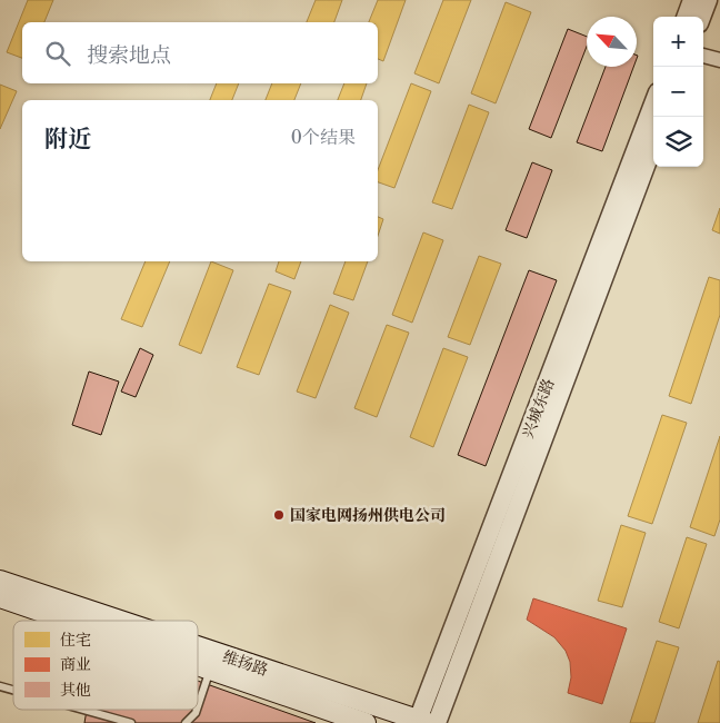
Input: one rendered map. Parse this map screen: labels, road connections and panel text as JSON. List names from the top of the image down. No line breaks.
{"streets":{"main road":["维扬路"],"street":["兴城东路"]},"crossings":[["兴城东路","维扬路"]],"places":["国家电网扬州供电公司"],"legend":["住宅","商业","其他"],"north":"top left","page":{"map_buttons":["+","−"],"search":"搜索地点","heading":["附近","0个结果"]}}
